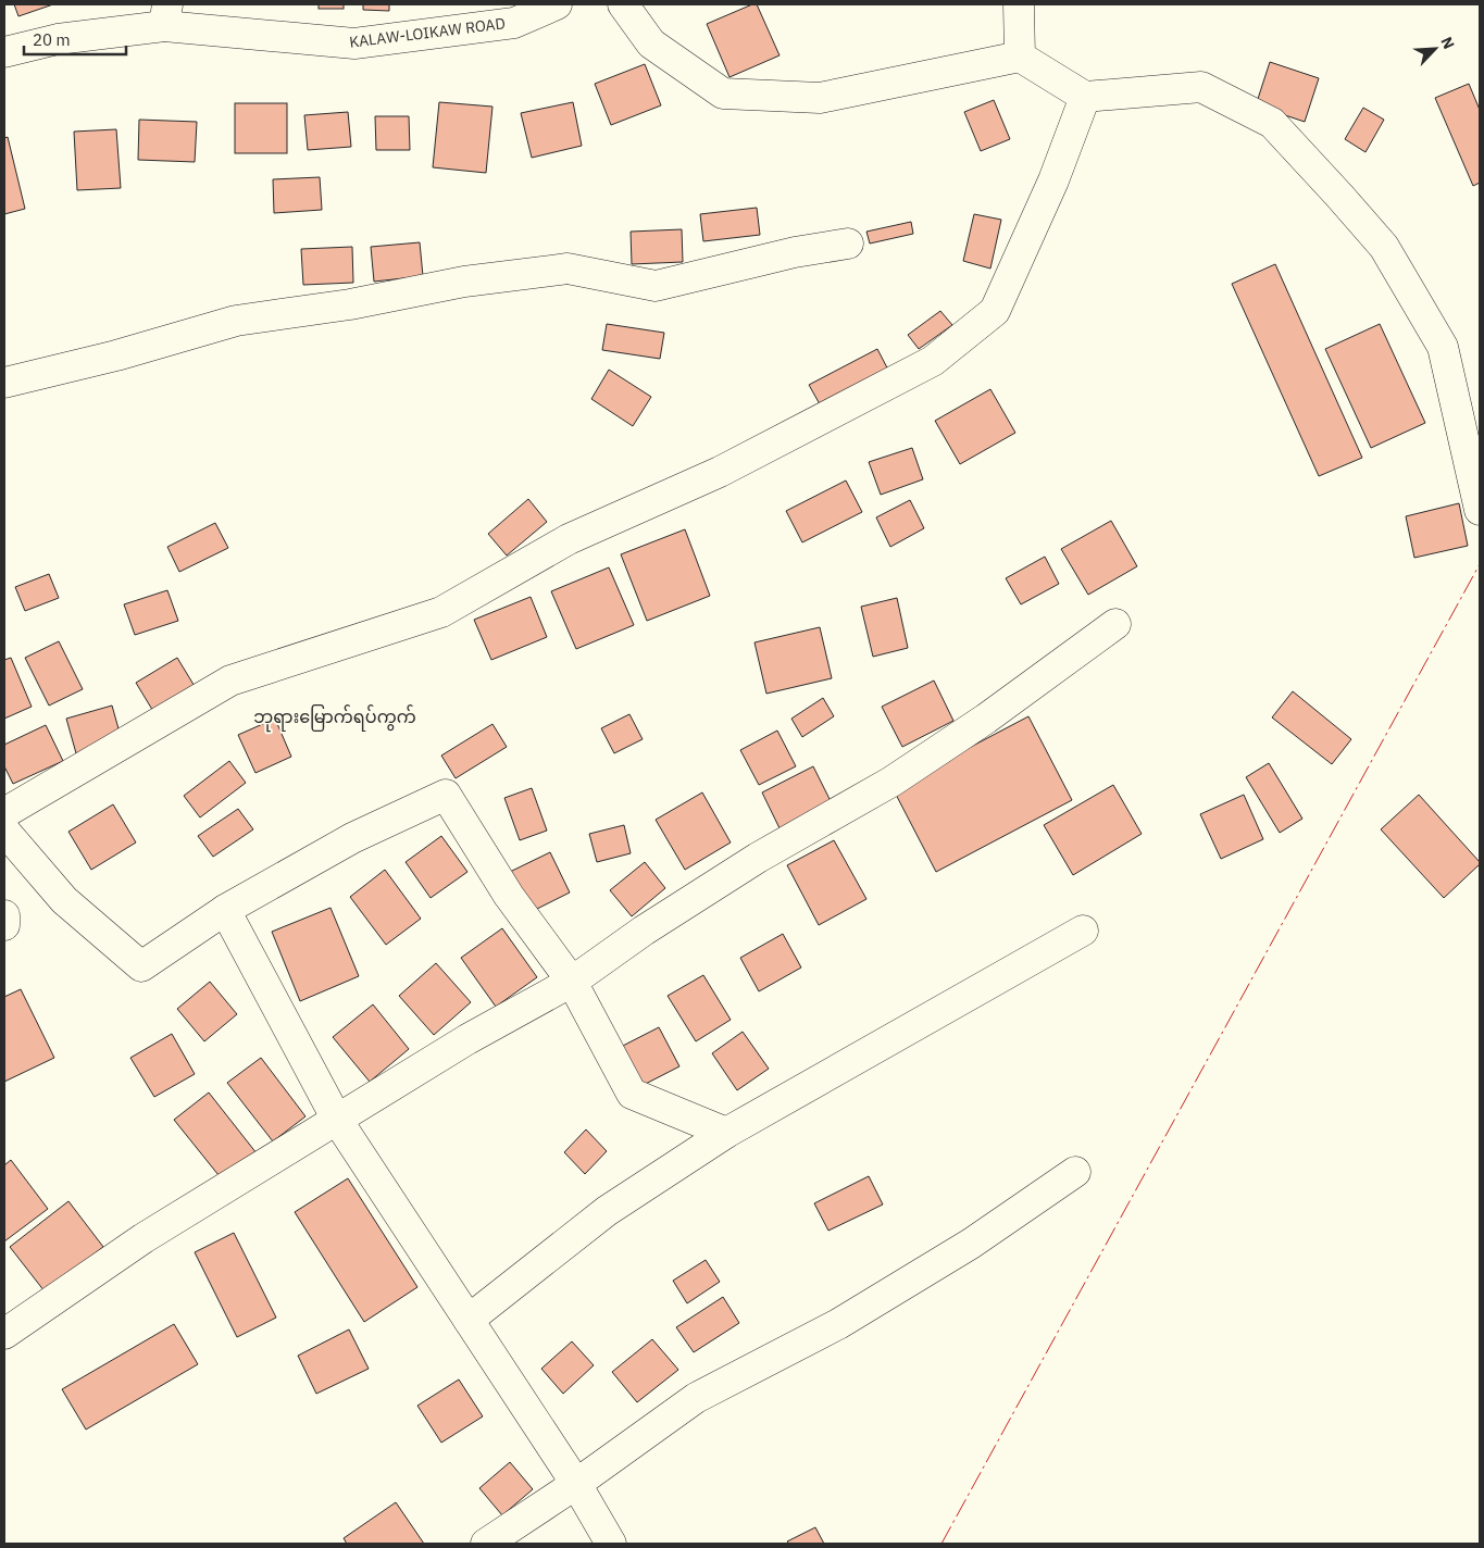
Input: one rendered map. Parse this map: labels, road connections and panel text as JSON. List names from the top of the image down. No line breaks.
{"streets":{"street":["KALAW-LOIKAW ROAD"]},"districts":["ဘုရားမြောက်ရပ်ကွက်"],"scale_bar":"20 m","north":"top right"}
